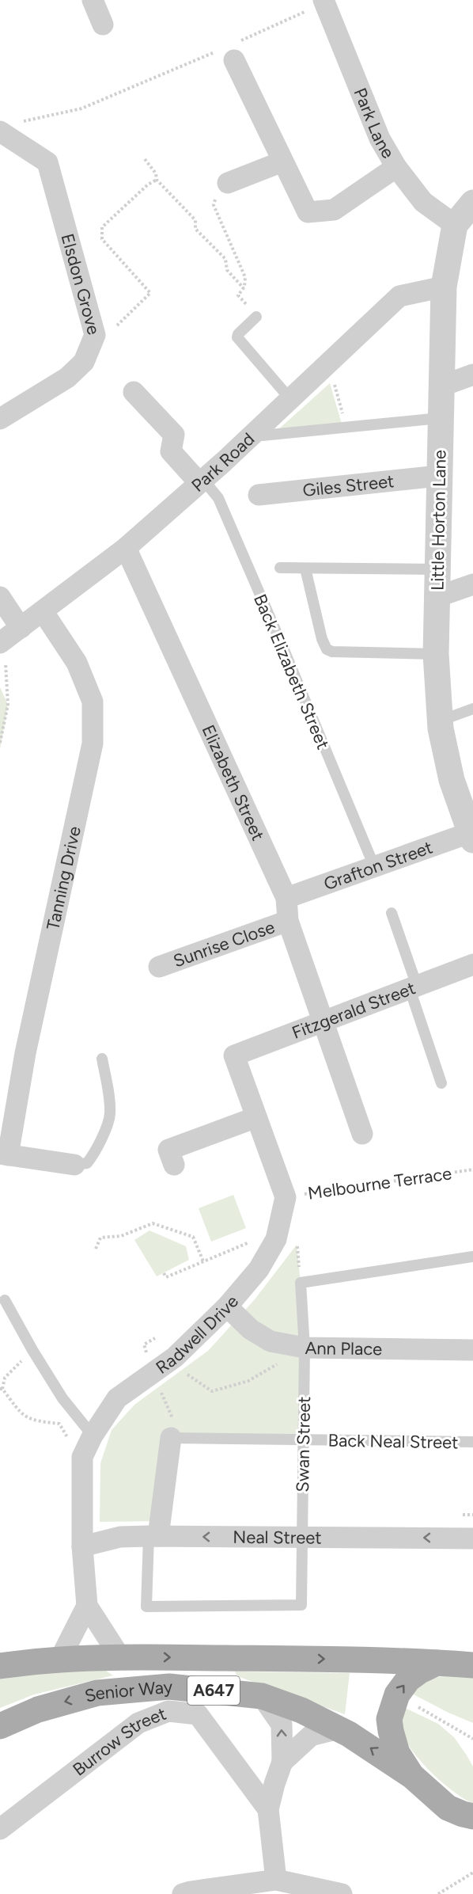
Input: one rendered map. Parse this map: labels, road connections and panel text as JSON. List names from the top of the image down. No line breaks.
{"streets":{"main road":["A647","Senior Way"],"street":["Park Lane","Elsdon Grove","Park Road","Giles Street","Little Horton Lane","Elizabeth Street","Grafton Street","Tanning Drive","Sunrise Close","Fitzgerald Street","Radwell Drive","Ann Place","Neal Street","Burrow Street"],"lane":["Back Elizabeth Street","Back Neal Street","Swan Street"],"path":["Melbourne Terrace"]},"crossings":[["Park Lane","Little Horton Lane"],["Park Road","Little Horton Lane"],["Park Road","Back Elizabeth Street"],["Park Road","Elizabeth Street"],["Park Road","Tanning Drive"],["Giles Street","Little Horton Lane"],["Little Horton Lane","Grafton Street"],["Back Elizabeth Street","Grafton Street"],["Elizabeth Street","Grafton Street"],["Elizabeth Street","Sunrise Close"],["Elizabeth Street","Fitzgerald Street"],["Melbourne Terrace","Radwell Drive"],["Radwell Drive","Ann Place"],["Radwell Drive","Neal Street"],["Radwell Drive","Senior Way"],["Ann Place","Swan Street"],["Back Neal Street","Swan Street"],["Swan Street","Neal Street"],["A647","Senior Way"]],"one_way":["Neal Street"]}
